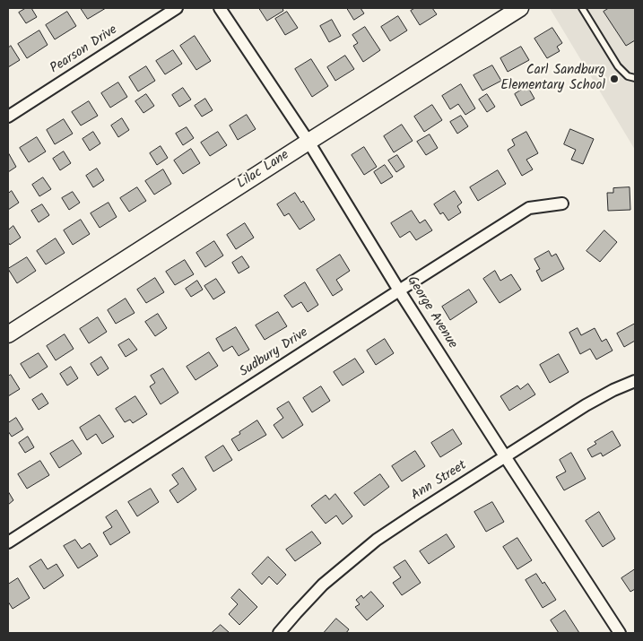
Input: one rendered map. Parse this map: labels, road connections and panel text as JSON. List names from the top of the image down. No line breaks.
{"streets":{"street":["Pearson Drive","Lilac Lane","George Avenue","Sudbury Drive","Ann Street"]},"crossings":[["Lilac Lane","George Avenue"],["George Avenue","Sudbury Drive"],["George Avenue","Ann Street"]],"places":["Carl Sandburg Elementary School"]}
